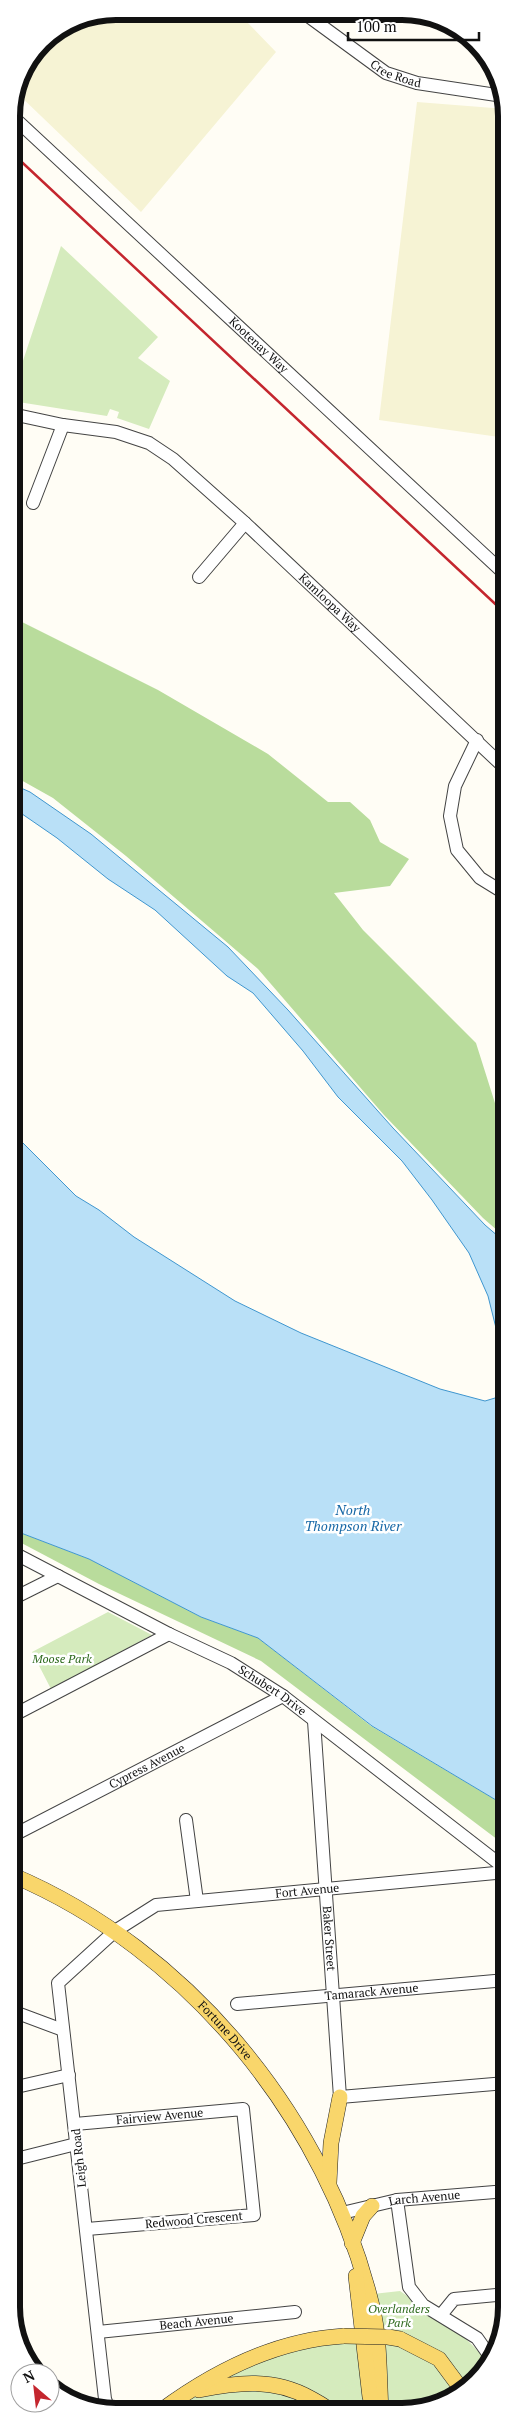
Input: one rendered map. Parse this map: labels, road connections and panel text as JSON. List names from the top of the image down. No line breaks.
{"streets":{"main road":["Fortune Drive"],"street":["Cree Road","Kootenay Way","Kamloopa Way","Schubert Drive","Cypress Avenue","Fort Avenue","Baker Street","Tamarack Avenue","Fairview Avenue","Leigh Road","Larch Avenue","Redwood Crescent","Beach Avenue"]},"crossings":[["Schubert Drive","Cypress Avenue"],["Schubert Drive","Baker Street"],["Fort Avenue","Baker Street"],["Fort Avenue","Fortune Drive"],["Fort Avenue","Leigh Road"],["Baker Street","Tamarack Avenue"],["Fortune Drive","Leigh Road"],["Fortune Drive","Larch Avenue"],["Fairview Avenue","Leigh Road"],["Fairview Avenue","Redwood Crescent"],["Leigh Road","Redwood Crescent"],["Leigh Road","Beach Avenue"]],"water":["North Thompson River"],"parks":["Moose Park","Overlanders Park"],"scale_bar":"100 m","north":"top left"}
